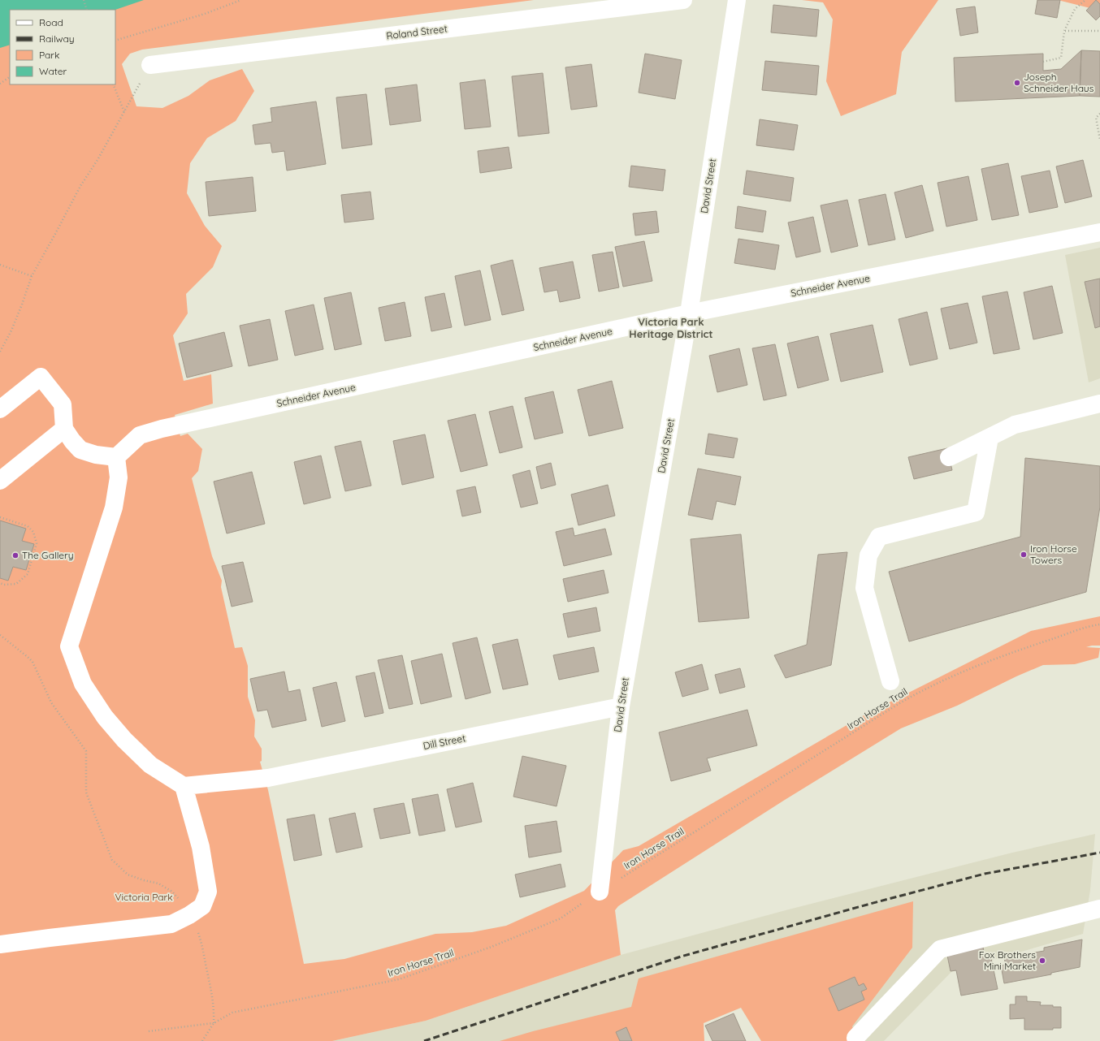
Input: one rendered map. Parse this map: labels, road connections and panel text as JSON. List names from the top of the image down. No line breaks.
{"streets":{"street":["Roland Street","David Street","Schneider Avenue","Dill Street"],"path":["Iron Horse Trail"]},"crossings":[["David Street","Schneider Avenue"],["David Street","Iron Horse Trail"],["David Street","Dill Street"]],"districts":["Victoria Park Heritage District"],"parks":["Victoria Park"],"places":["Joseph Schneider Haus","Iron Horse Towers","The Gallery","Fox Brothers Mini Market"],"legend":["Road","Railway","Park","Water"]}
